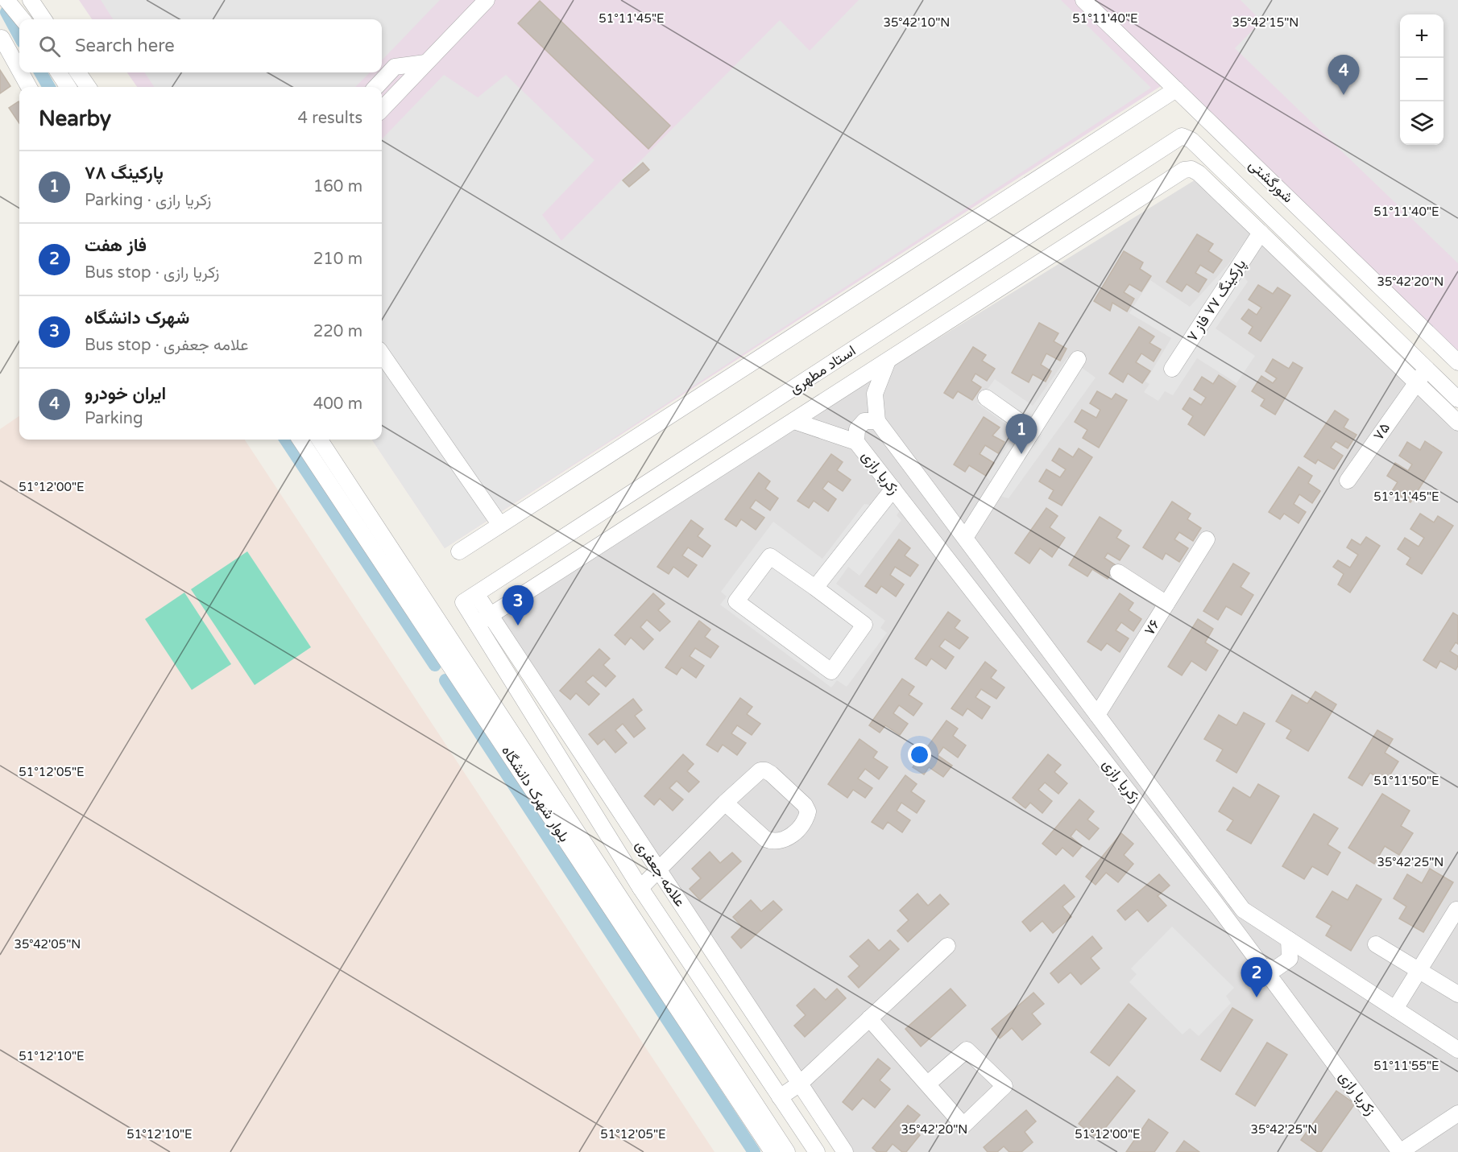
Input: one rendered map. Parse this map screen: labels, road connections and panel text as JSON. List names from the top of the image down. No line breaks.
{"streets":{"street":["شورگشتی","پارکینگ ۷۷ فاز ۷","استاد مطهری","۷۵","زکریا رازی","۷۶","بلوار شهرک دانشگاه","علامه جعفری"]},"crossings":[["پارکینگ ۷۷ فاز ۷","استاد مطهری"],["استاد مطهری","۷۵"],["استاد مطهری","علامه جعفری"],["زکریا رازی","۷۶"]],"page":{"map_buttons":["+","−"],"search":"Search here","pins":["4","1","3","2"],"heading":["Nearby","4 results"],"list":[{"mark":"1","name":"پارکینگ ۷۸","note":"Parking · زکریا رازی","value":"160 m"},{"mark":"2","name":"فاز هفت","note":"Bus stop · زکریا رازی","value":"210 m"},{"mark":"3","name":"شهرک دانشگاه","note":"Bus stop · علامه جعفری","value":"220 m"},{"mark":"4","name":"ایران خودرو","note":"Parking","value":"400 m"}]},"coordinates":["51°11'45\"E","51°11'40\"E","35°42'10\"N","35°42'15\"N","35°42'20\"N","51°12'00\"E","51°12'05\"E","51°11'50\"E","35°42'25\"N","35°42'05\"N","51°12'10\"E","51°11'55\"E"]}
